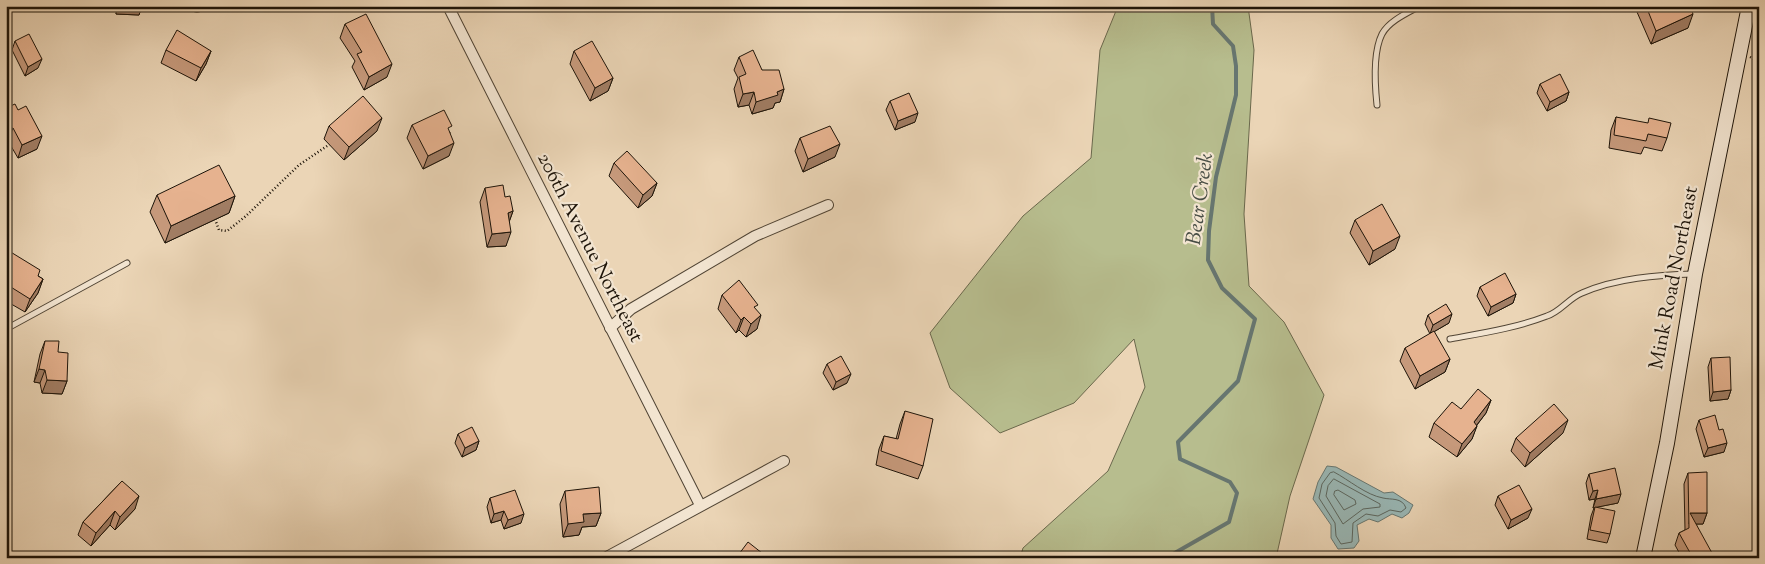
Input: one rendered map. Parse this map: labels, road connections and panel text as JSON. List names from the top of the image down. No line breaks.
{"streets":{"street":["206th Avenue Northeast","Mink Road Northeast"]},"water":["Bear Creek"]}
